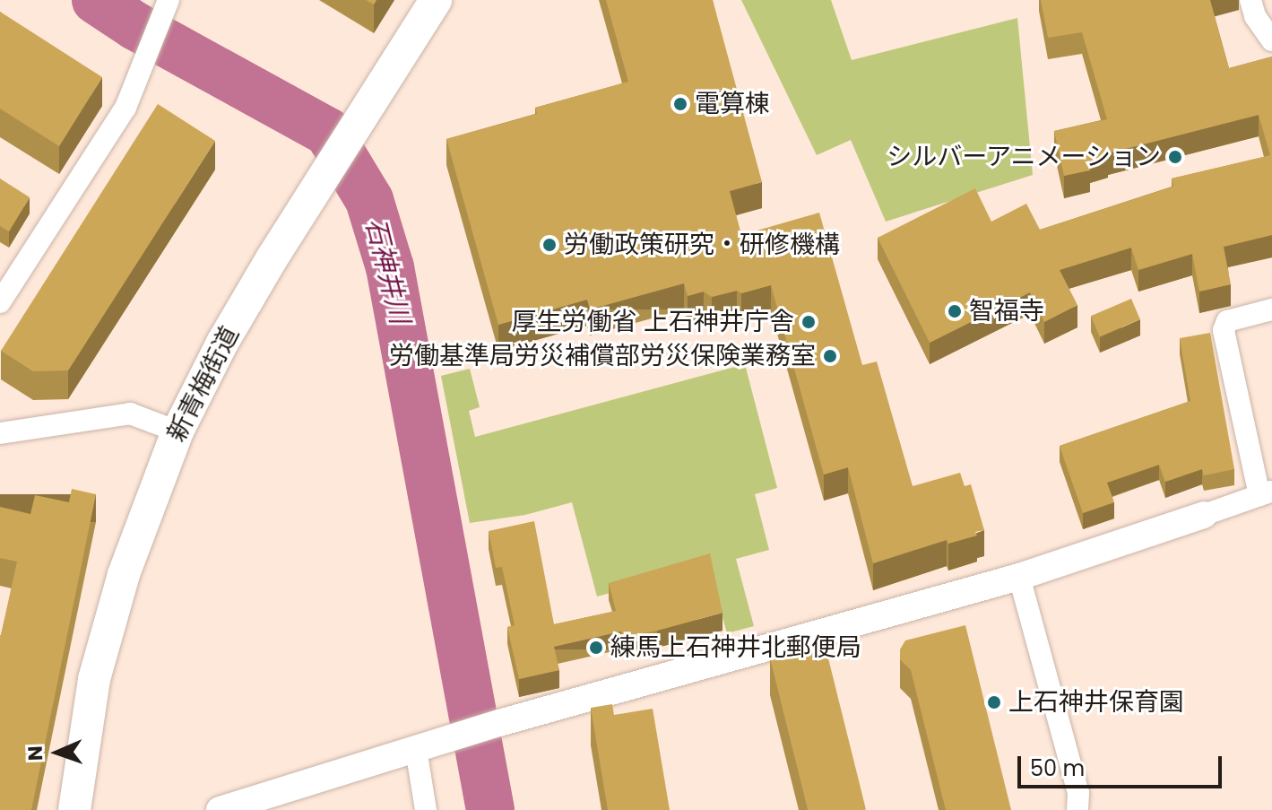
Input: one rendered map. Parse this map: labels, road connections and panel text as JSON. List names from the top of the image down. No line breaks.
{"streets":{"main road":["新青梅街道"]},"water":["石神井川"],"places":["電算棟","シルバーアニメーション","労働政策研究・研修機構","智福寺","厚生労働省 上石神井庁舎","労働基準局労災補償部労災保険業務室","練馬上石神井北郵便局","上石神井保育園"],"scale_bar":"50 m","north":"left"}
